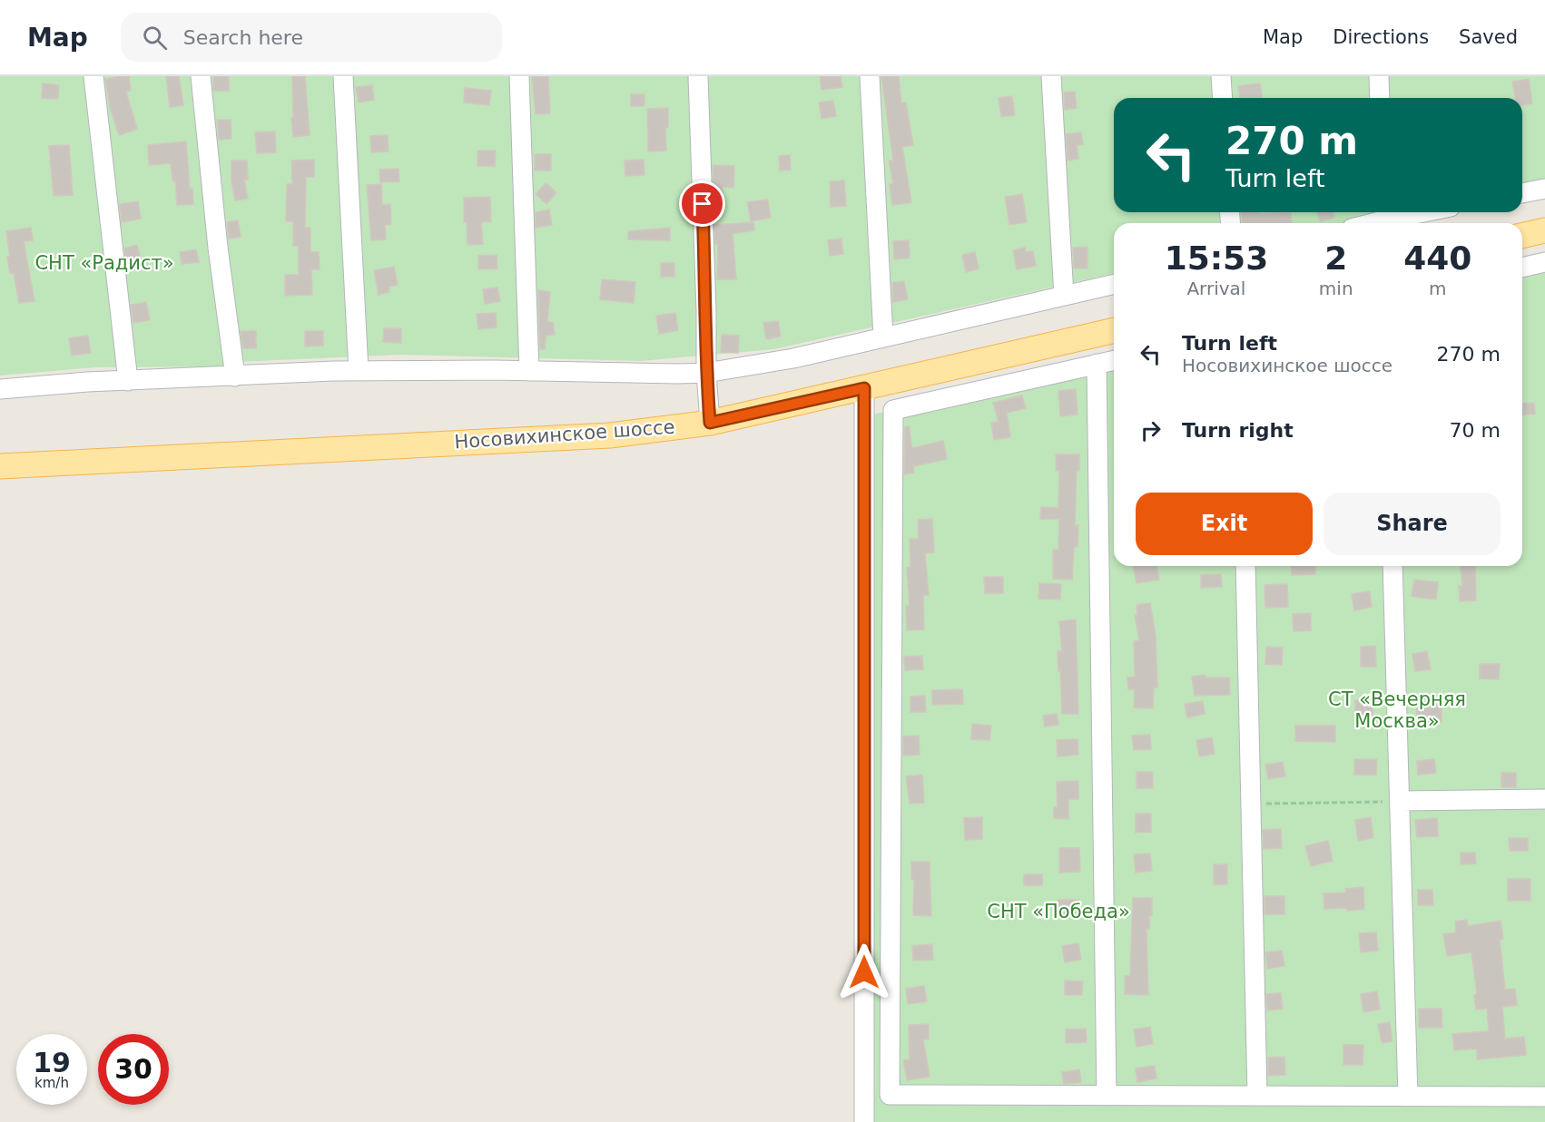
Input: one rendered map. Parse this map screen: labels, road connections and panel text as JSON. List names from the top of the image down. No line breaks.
{"streets":{"main road":["Носовихинское шоссе"]},"parks":["СНТ «Радист»","СТ «Вечерняя Москва»","СНТ «Победа»"],"page":{"header":"Map","search":"Search here","nav":["Map","Directions","Saved"],"turn":["270 m","Turn left"],"eta":["15:53","Arrival","2","min","440","m"],"list":[{"name":"Turn left","note":"Носовихинское шоссе","value":"270 m"},{"name":"Turn right","value":"70 m"}],"buttons":["Exit","Share"],"speed":"19 km/h","limit":"30"}}
